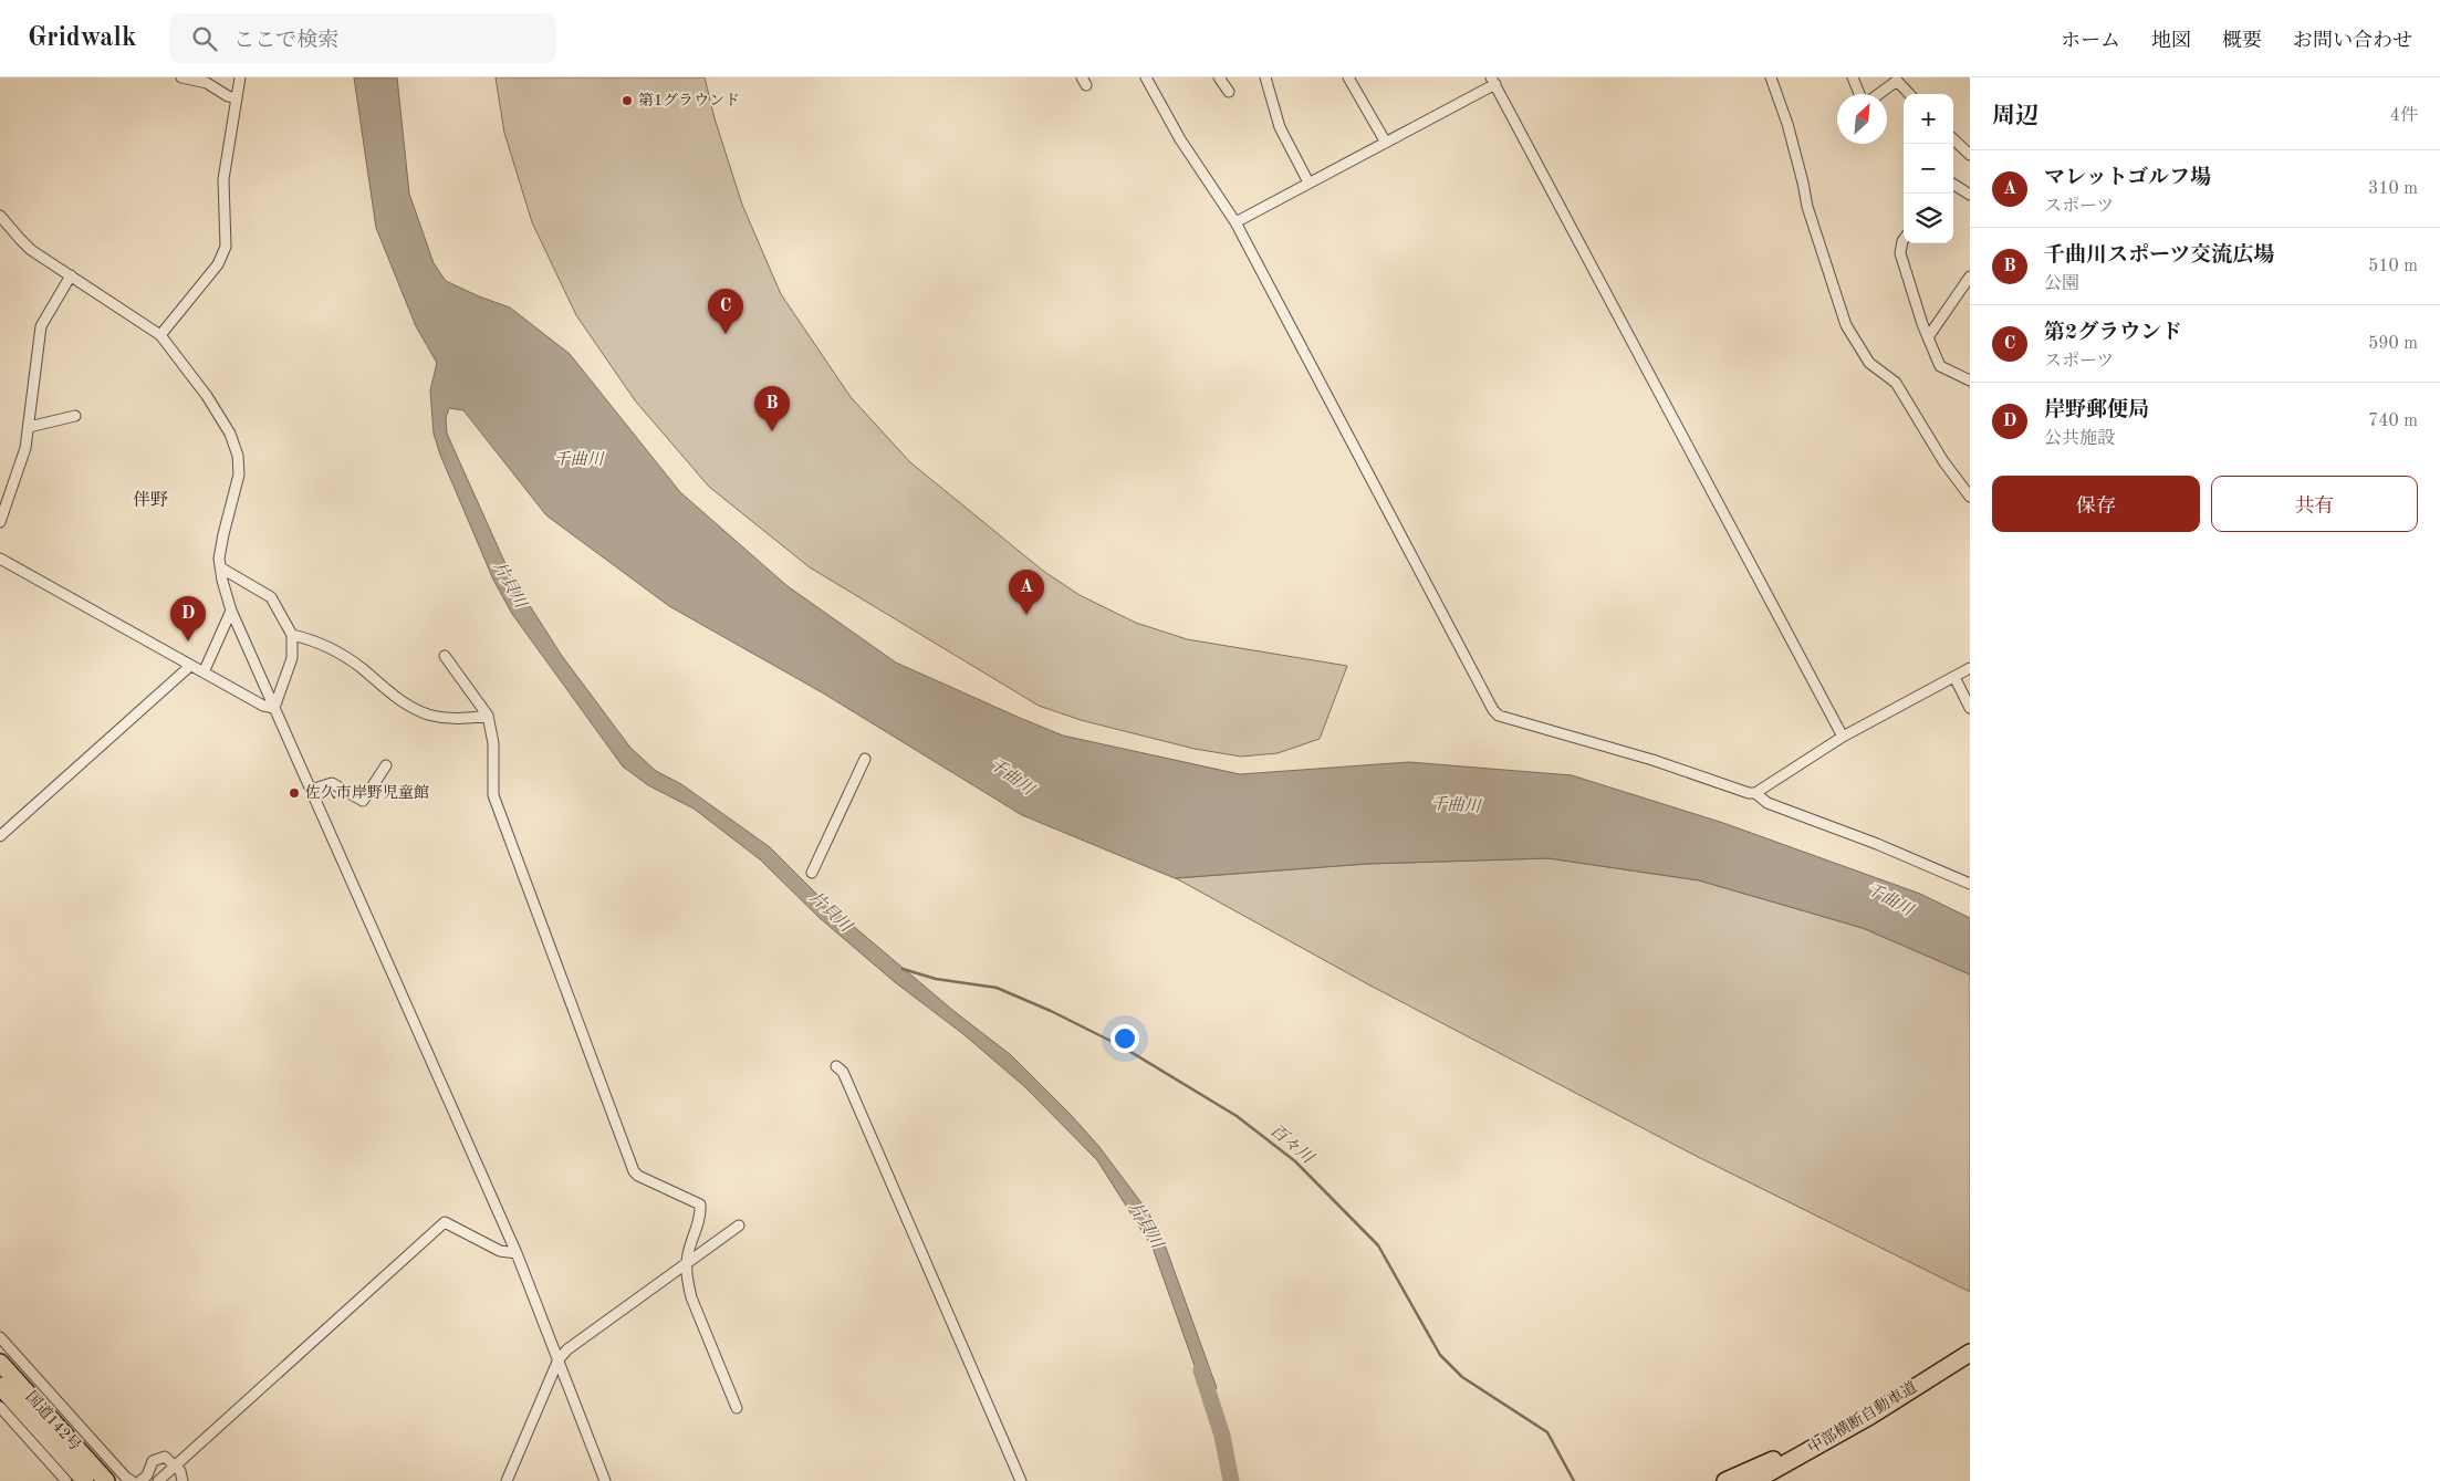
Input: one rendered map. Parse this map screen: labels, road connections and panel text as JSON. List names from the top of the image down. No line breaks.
{"streets":{"highway":["中部横断自動車道","国道142号"]},"districts":["伴野"],"water":["千曲川","片貝川","百々川"],"places":["第1グラウンド","佐久市岸野児童館"],"north":"top right","page":{"header":"Gridwalk","search":"ここで検索","nav":["ホーム","地図","概要","お問い合わせ"],"heading":["周辺","4件"],"map_buttons":["+","−"],"list":[{"mark":"A","name":"マレットゴルフ場","note":"スポーツ","value":"310 m"},{"mark":"B","name":"千曲川スポーツ交流広場","note":"公園","value":"510 m"},{"mark":"C","name":"第2グラウンド","note":"スポーツ","value":"590 m"},{"mark":"D","name":"岸野郵便局","note":"公共施設","value":"740 m"}],"pins":["C","B","A","D"],"buttons":["保存","共有"]}}
